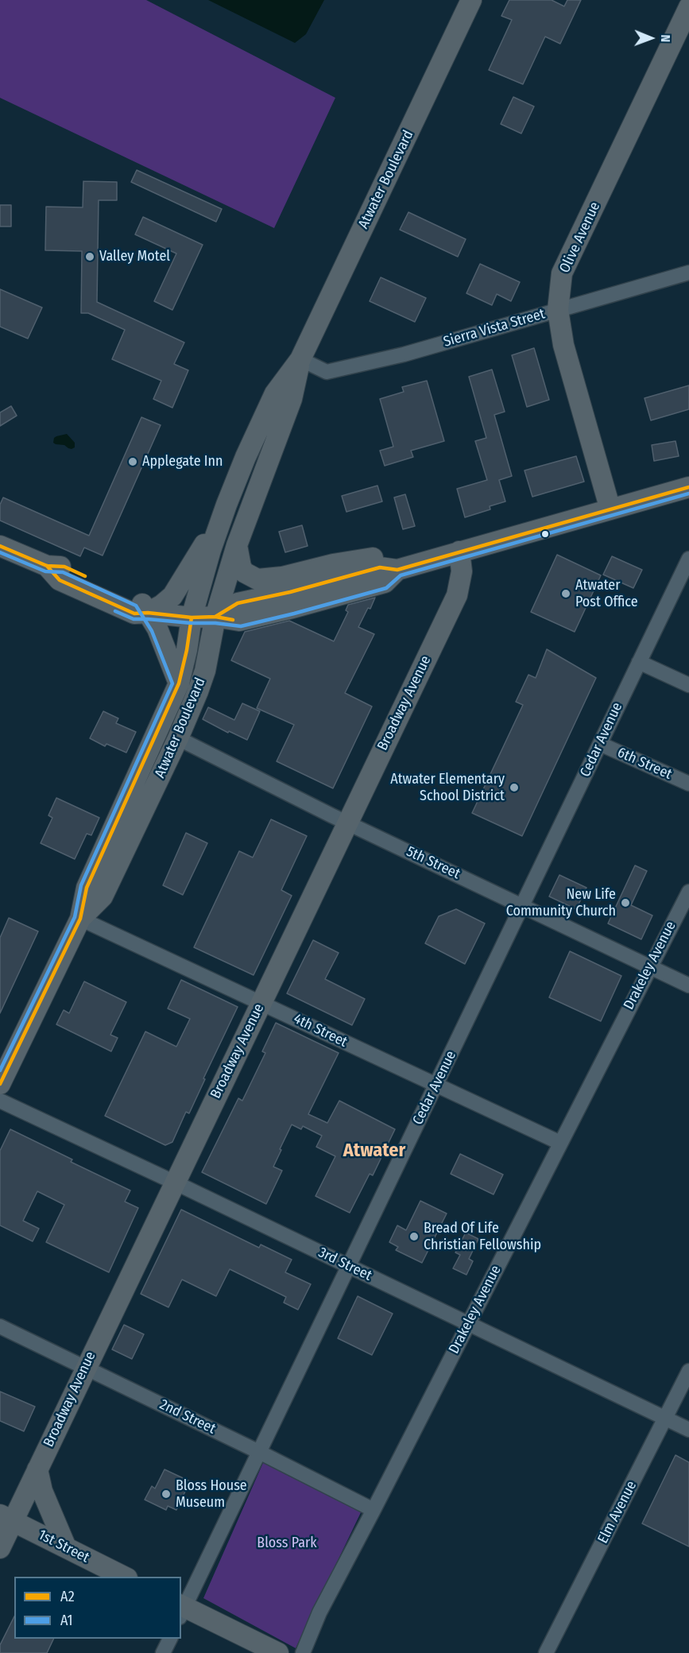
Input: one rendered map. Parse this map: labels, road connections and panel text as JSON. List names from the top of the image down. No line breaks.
{"streets":{"main road":["Atwater Boulevard","Olive Avenue","Broadway Avenue","1st Street"],"street":["Sierra Vista Street","Cedar Avenue","6th Street","5th Street","Drakeley Avenue","4th Street","3rd Street","2nd Street","Elm Avenue"]},"crossings":[["Atwater Boulevard","Sierra Vista Street"],["Atwater Boulevard","5th Street"],["Atwater Boulevard","4th Street"],["Olive Avenue","Sierra Vista Street"],["Broadway Avenue","5th Street"],["Broadway Avenue","4th Street"],["Broadway Avenue","3rd Street"],["Broadway Avenue","2nd Street"],["Broadway Avenue","1st Street"],["Cedar Avenue","6th Street"],["Cedar Avenue","5th Street"],["Cedar Avenue","4th Street"],["Cedar Avenue","3rd Street"],["Cedar Avenue","2nd Street"],["5th Street","Drakeley Avenue"],["Drakeley Avenue","4th Street"],["Drakeley Avenue","3rd Street"],["Drakeley Avenue","2nd Street"],["3rd Street","Elm Avenue"]],"districts":["Atwater"],"parks":["Bloss Park"],"places":["Valley Motel","Applegate Inn","Atwater Post Office","Atwater Elementary School District","New Life Community Church","Bread Of Life Christian Fellowship","Bloss House Museum"],"lines":["transit line A2","transit line A1"],"legend":["A2","A1"],"north":"right"}
